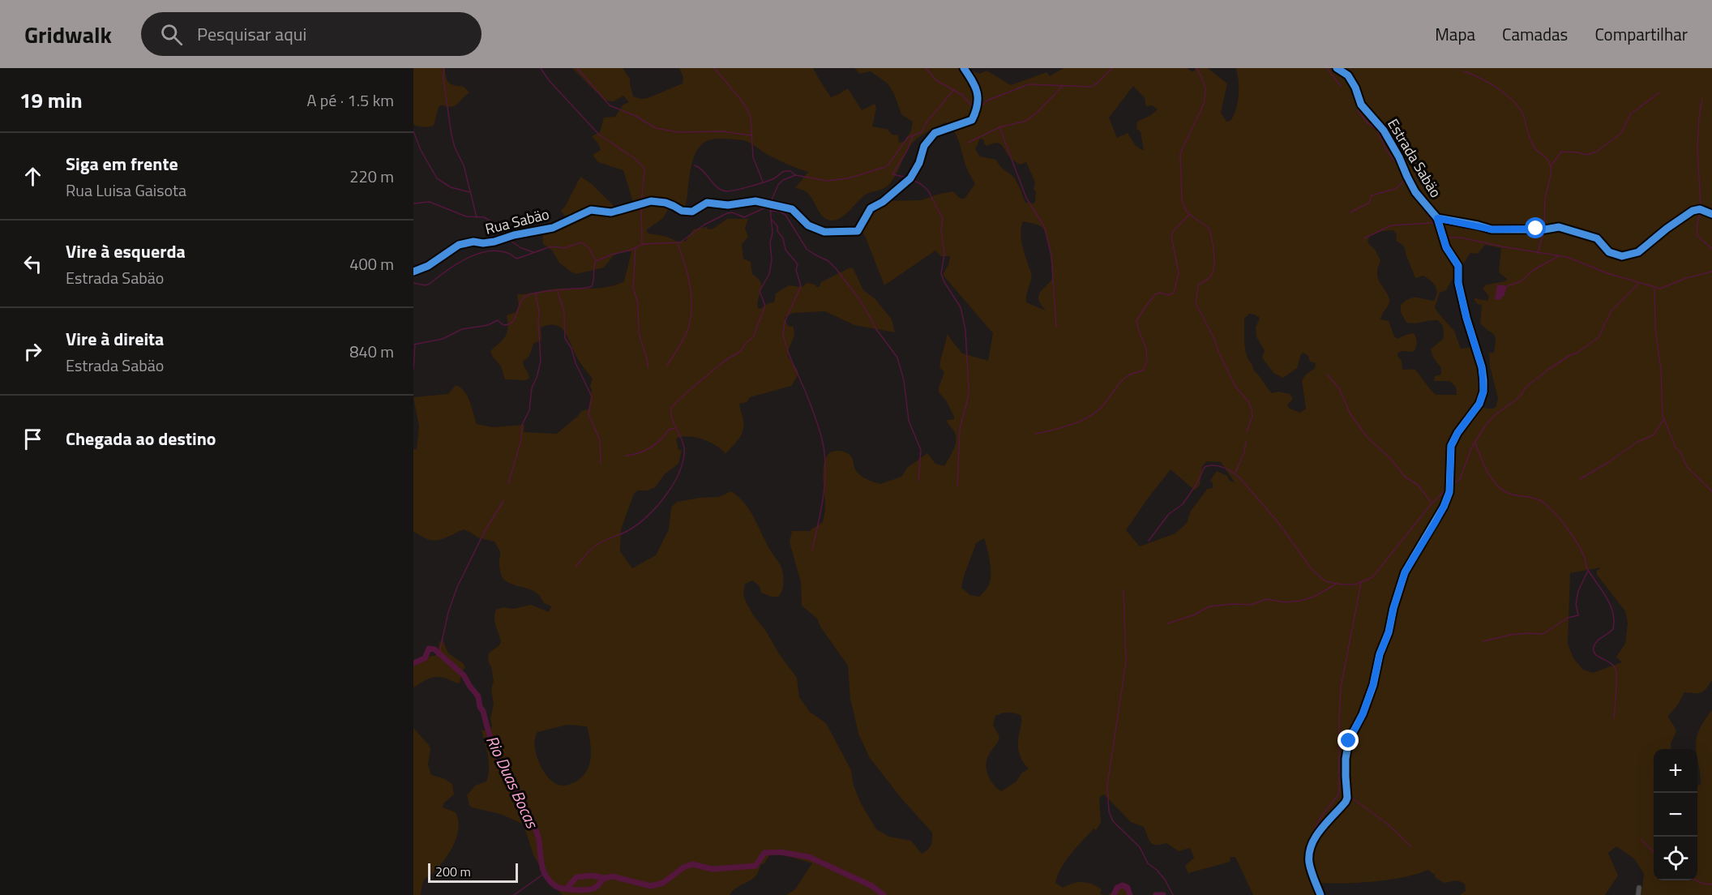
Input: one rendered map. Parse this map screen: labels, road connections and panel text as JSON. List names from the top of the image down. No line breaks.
{"streets":{"street":["Estrada Sabäo","Rua Sabäo"]},"water":["Rio Duas Bocas"],"scale_bar":"200 m","page":{"header":"Gridwalk","search":"Pesquisar aqui","nav":["Mapa","Camadas","Compartilhar"],"heading":["19 min","A pé · 1.5 km"],"list":[["Siga em frente","Rua Luisa Gaisota","220 m"],["Vire à esquerda","Estrada Sabäo","400 m"],["Vire à direita","Estrada Sabäo","840 m"],"Chegada ao destino"],"map_buttons":["+","−"],"scale":"200 m"}}
